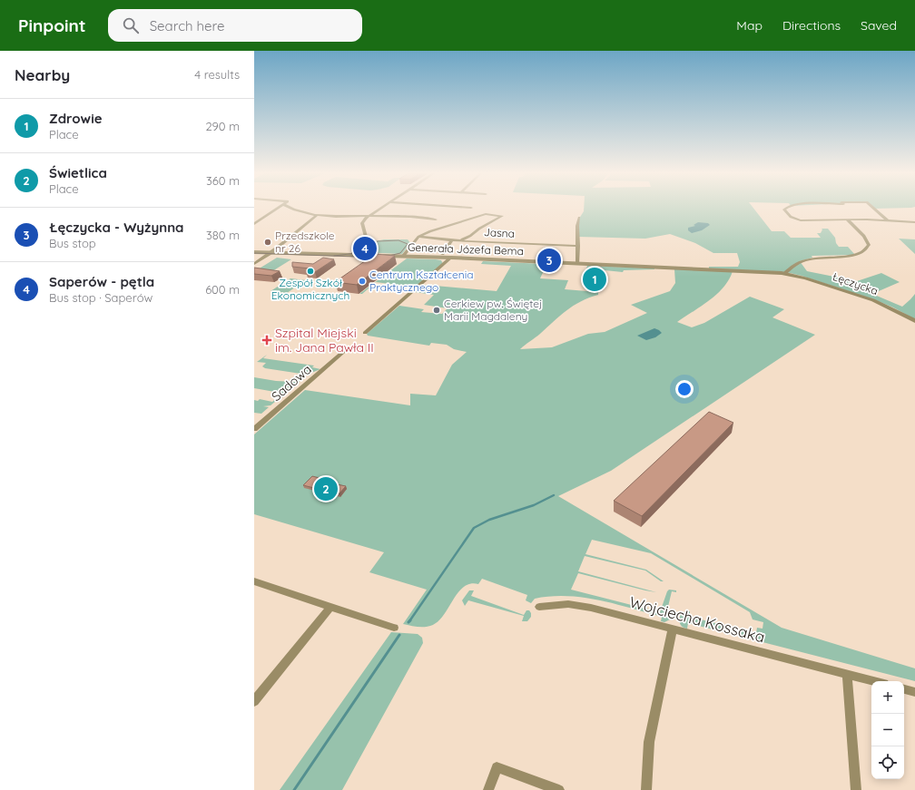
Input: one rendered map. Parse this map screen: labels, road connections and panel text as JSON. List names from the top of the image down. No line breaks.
{"streets":{"street":["Jasna","Generała Józefa Bema","Łęczycka","Sadowa","Wojciecha Kossaka"]},"crossings":[["Generała Józefa Bema","Łęczycka"]],"places":{"other":["Przedszkole nr 26","Zespół Szkół Ekonomicznych","Centrum Kształcenia Praktycznego","Cerkiew pw. Świętej Marii Magdaleny"],"health":["Szpital Miejski im. Jana Pawła II"]},"page":{"header":"Pinpoint","search":"Search here","nav":["Map","Directions","Saved"],"heading":["Nearby","4 results"],"list":[{"mark":"1","name":"Zdrowie","note":"Place","value":"290 m"},{"mark":"2","name":"Świetlica","note":"Place","value":"360 m"},{"mark":"3","name":"Łęczycka - Wyżynna","note":"Bus stop","value":"380 m"},{"mark":"4","name":"Saperów - pętla","note":"Bus stop · Saperów","value":"600 m"}],"pins":["4","3","1","2"],"map_buttons":["+","−"]}}
